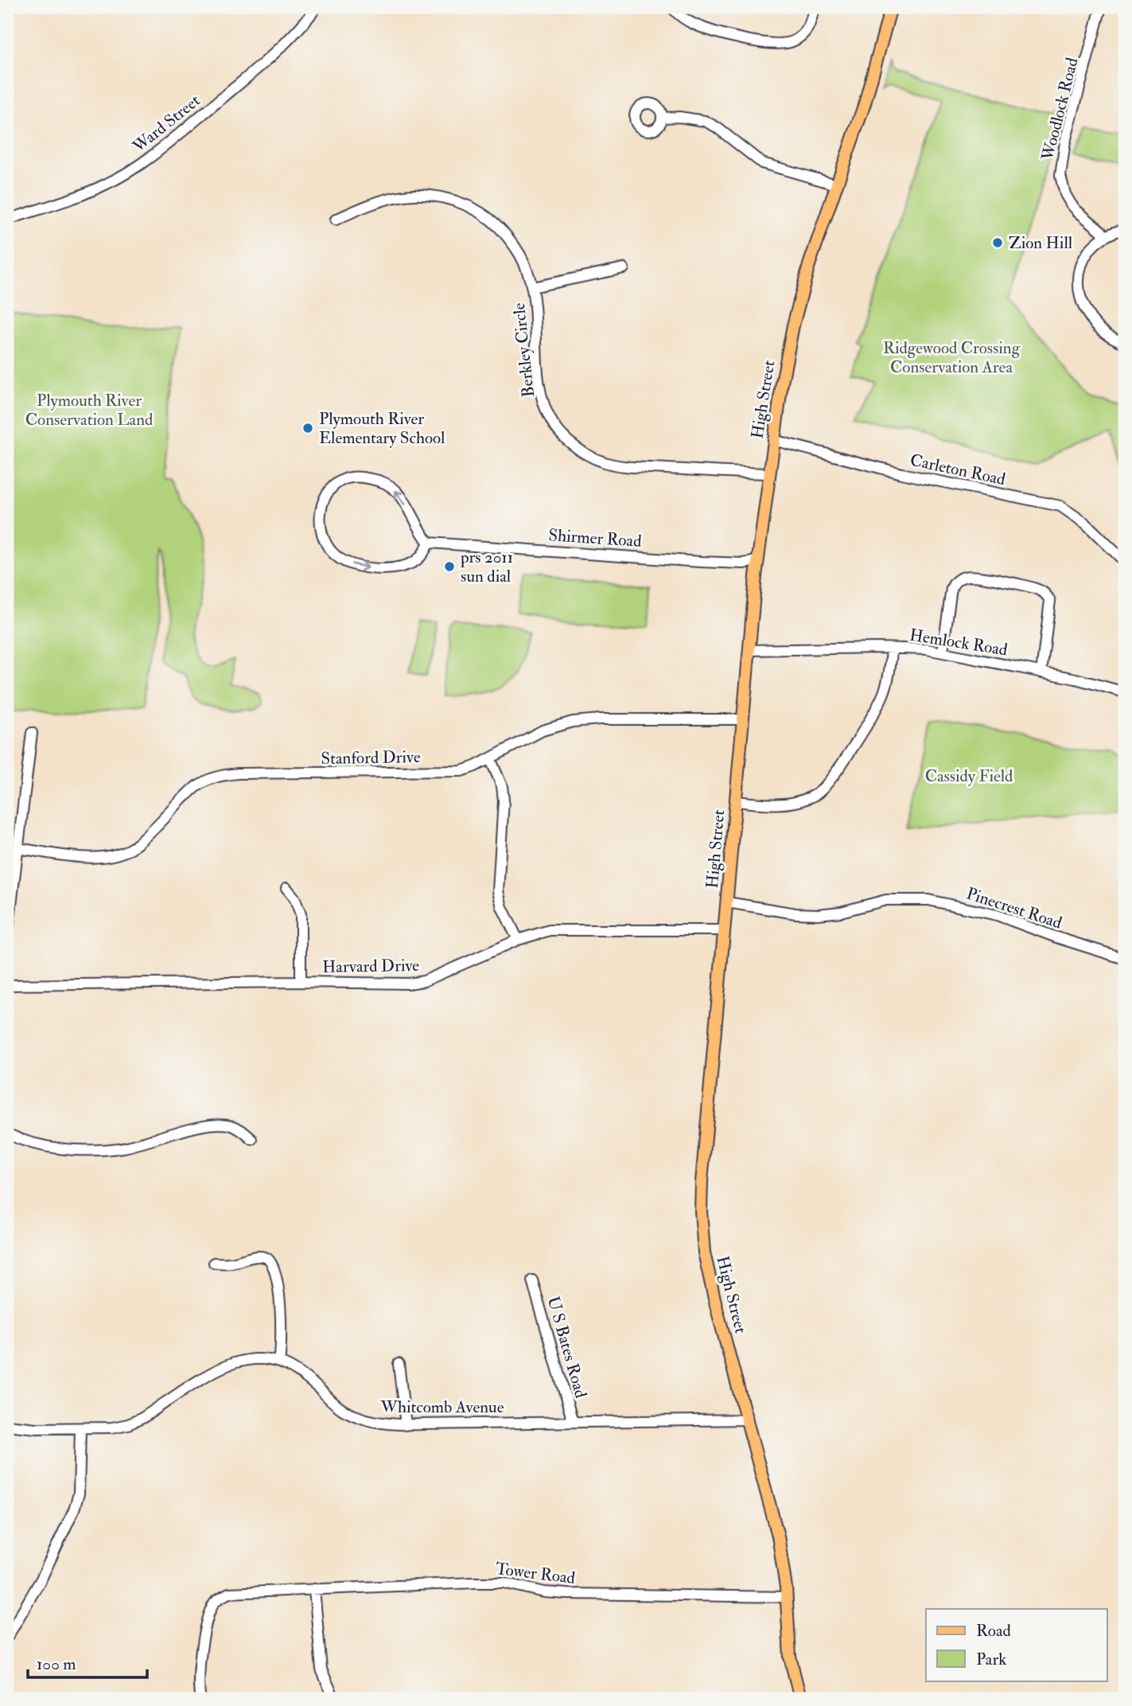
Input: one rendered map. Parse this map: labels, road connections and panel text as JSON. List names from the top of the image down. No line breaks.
{"streets":{"main road":["High Street"],"street":["Woodlock Road","Ward Street","Berkley Circle","Carleton Road","Shirmer Road","Hemlock Road","Stanford Drive","Pinecrest Road","Harvard Drive","U S Bates Road","Whitcomb Avenue","Tower Road"]},"crossings":[["Berkley Circle","High Street"],["High Street","Carleton Road"],["High Street","Shirmer Road"],["High Street","Hemlock Road"],["High Street","Stanford Drive"],["High Street","Pinecrest Road"],["High Street","Harvard Drive"],["High Street","Whitcomb Avenue"],["High Street","Tower Road"],["U S Bates Road","Whitcomb Avenue"]],"parks":["Ridgewood Crossing Conservation Area","Plymouth River Conservation Land","Cassidy Field"],"places":["Zion Hill","Plymouth River Elementary School","prs 2011 sun dial"],"legend":["Road","Park"],"scale_bar":"100 m"}
